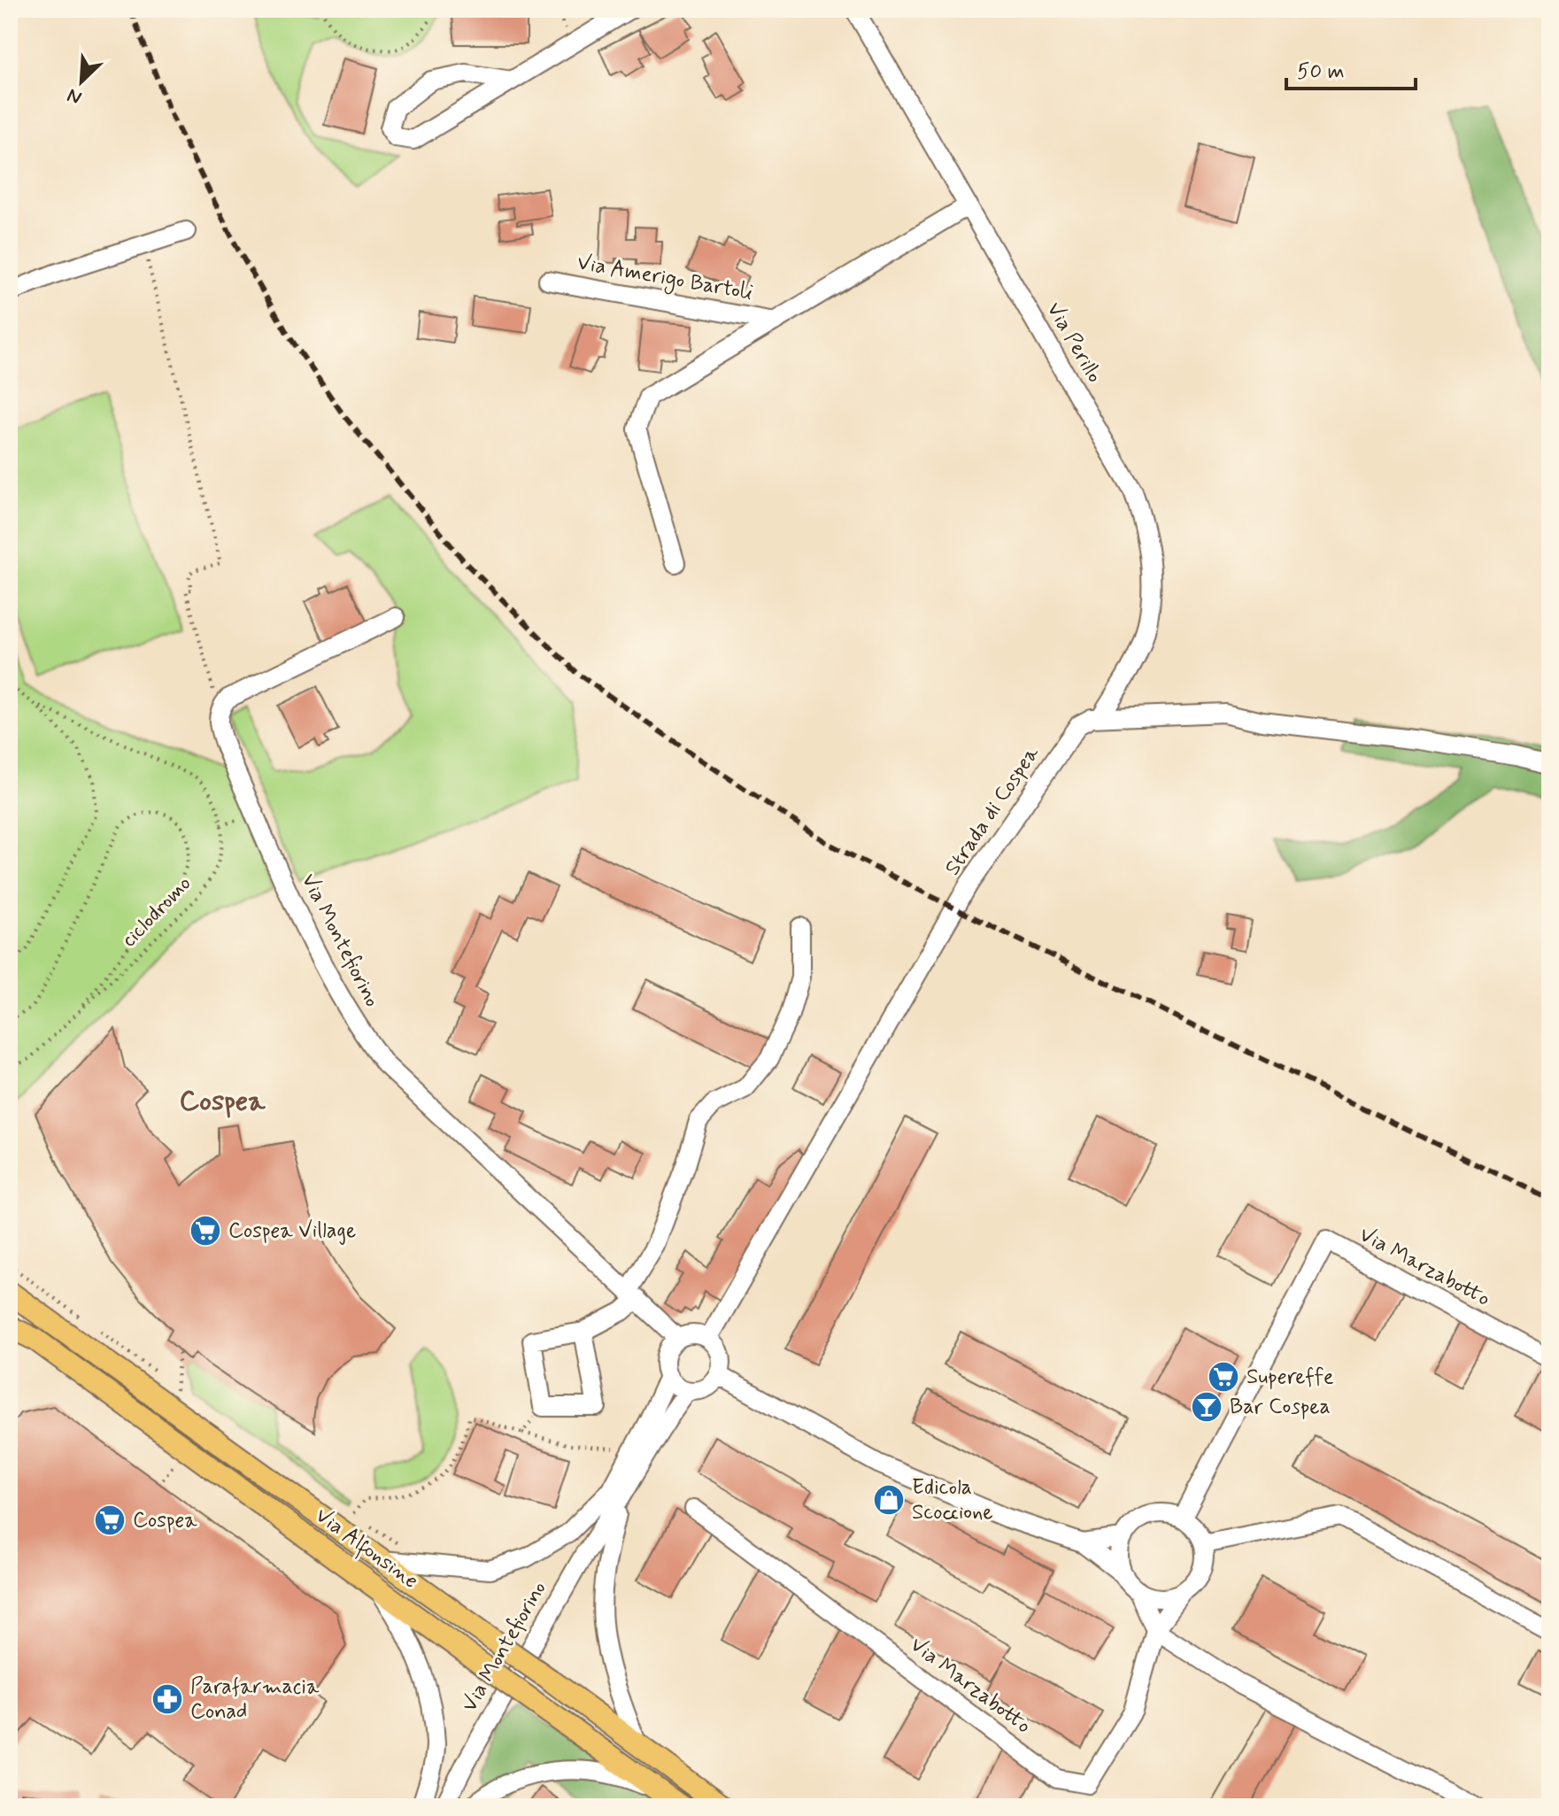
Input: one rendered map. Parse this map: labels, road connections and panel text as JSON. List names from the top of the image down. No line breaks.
{"streets":{"main road":["Via Alfonsine"],"street":["Via Amerigo Bartoli","Via Perillo","Strada di Cospea","Via Montefiorino","Via Marzabotto"],"path":["ciclodromo"]},"crossings":[["Via Amerigo Bartoli","Via Perillo"],["Via Perillo","Strada di Cospea"],["Strada di Cospea","Via Montefiorino"]],"districts":["Cospea"],"places":{"supermarket":["Cospea Village","Supereffe","Cospea"],"bar":["Bar Cospea"],"shop":["Edicola Scoccione"],"pharmacy":["Parafarmacia Conad"]},"scale_bar":"50 m","north":"bottom left"}
